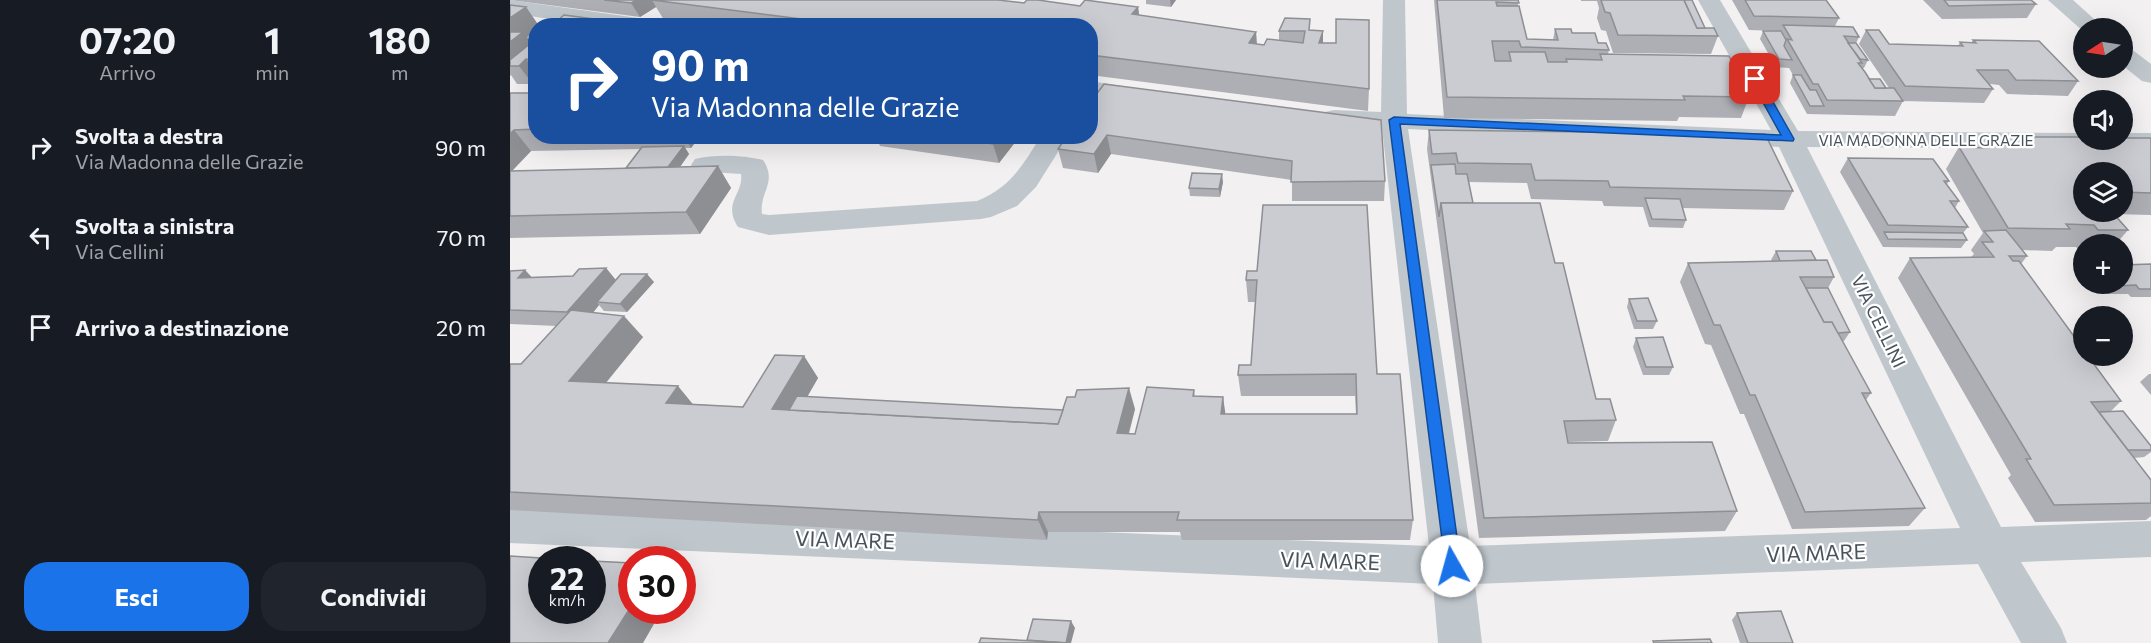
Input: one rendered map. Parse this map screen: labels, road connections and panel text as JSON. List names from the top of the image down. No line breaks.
{"streets":{"street":["VIA MADONNA DELLE GRAZIE","VIA CELLINI","VIA MARE"]},"crossings":[["VIA MADONNA DELLE GRAZIE","VIA CELLINI"],["VIA CELLINI","VIA MARE"]],"north":"left","page":{"eta":["07:20","Arrivo","1","min","180","m"],"map_buttons":["+","−"],"turn":["90 m","Via Madonna delle Grazie"],"list":[{"name":"Svolta a destra","note":"Via Madonna delle Grazie","value":"90 m"},{"name":"Svolta a sinistra","note":"Via Cellini","value":"70 m"},{"name":"Arrivo a destinazione","value":"20 m"}],"speed":"22 km/h","limit":"30","buttons":["Esci","Condividi"]}}
